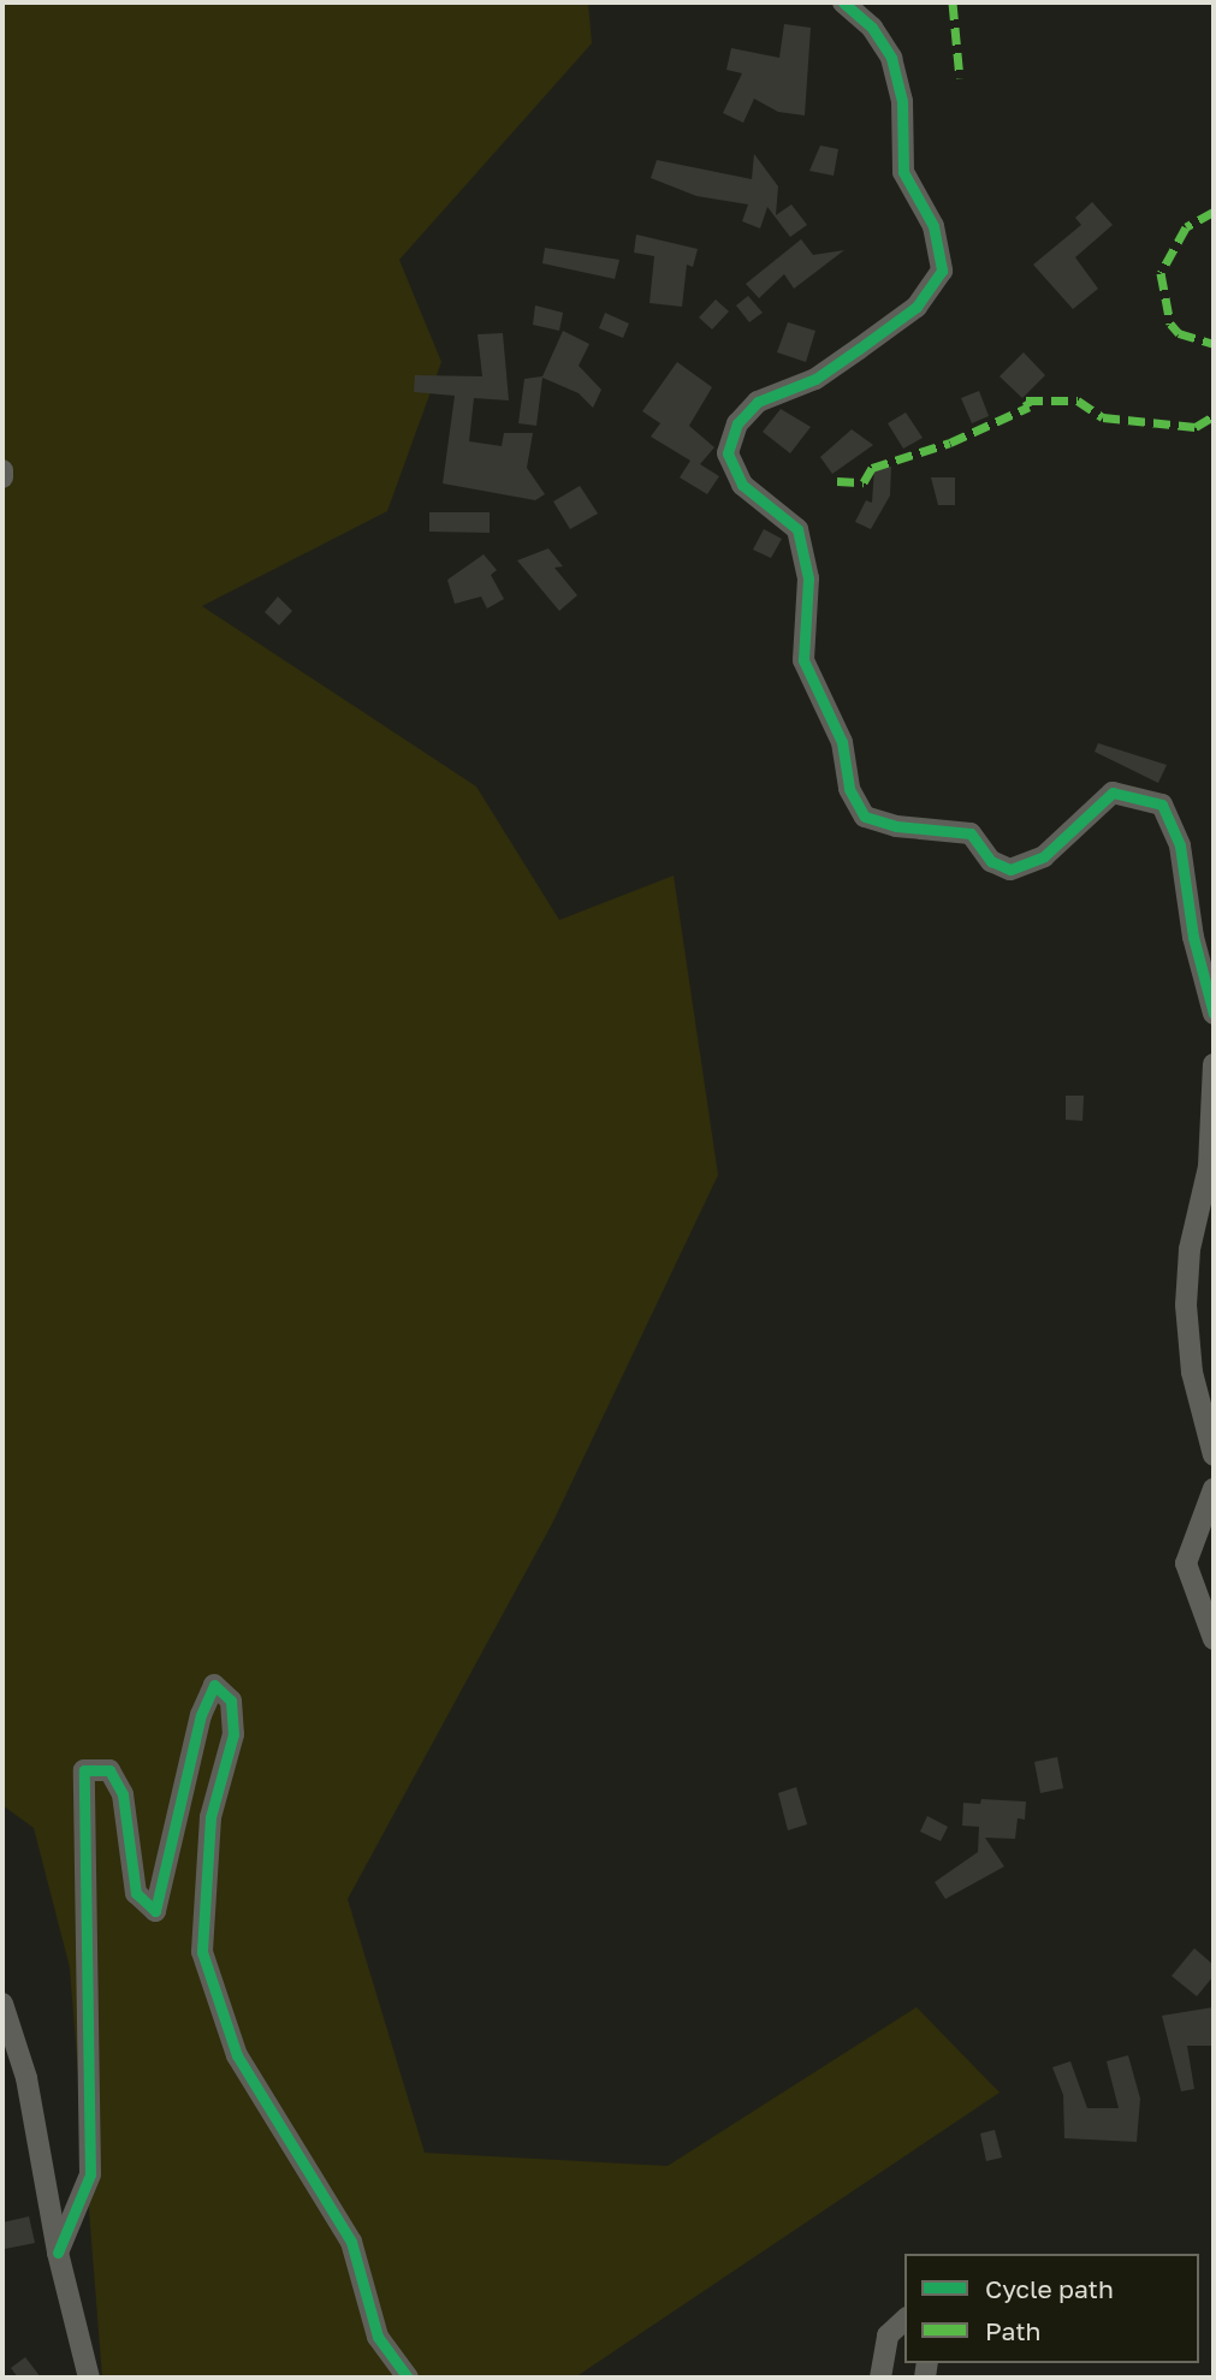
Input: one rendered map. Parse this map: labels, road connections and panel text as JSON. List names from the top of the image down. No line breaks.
{"legend":["Cycle path","Path"]}
